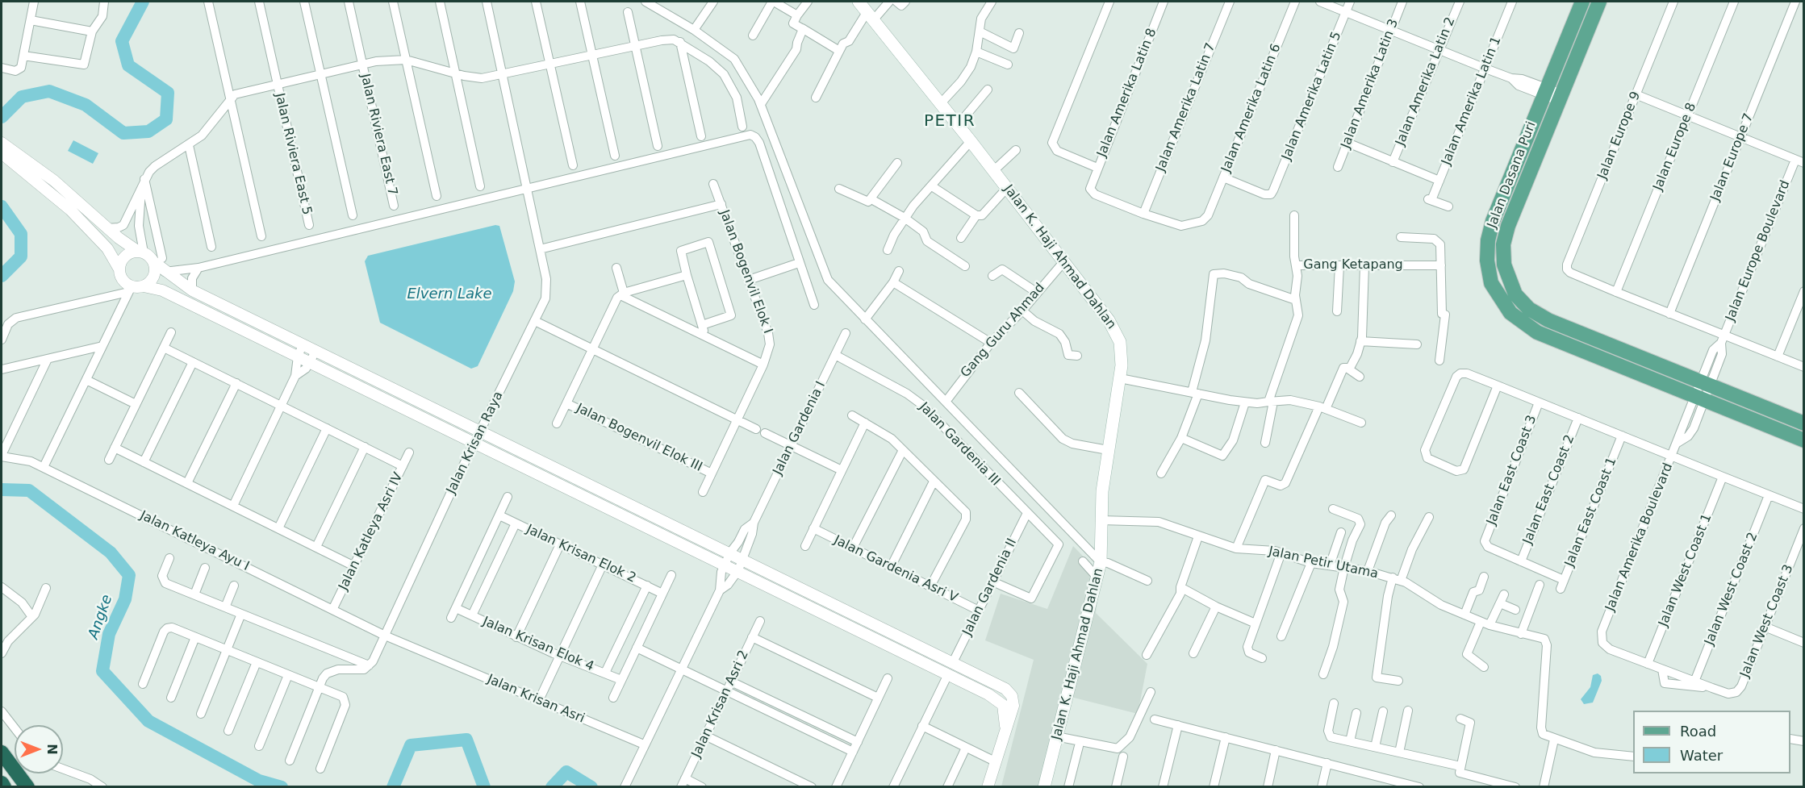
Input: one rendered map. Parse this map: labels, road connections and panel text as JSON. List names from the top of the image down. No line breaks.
{"streets":{"main road":["Jalan Dasana Puri","Jalan K. Haji Ahmad Dahlan"],"street":["Jalan Amerika Latin 2","Jalan Amerika Latin 3","Jalan Amerika Latin 8","Jalan Amerika Latin 5","Jalan Amerika Latin 1","Jalan Amerika Latin 7","Jalan Amerika Latin 6","Jalan Riviera East 7","Jalan Europe 9","Jalan Europe 8","Jalan Riviera East 5","Jalan Europe 7","Jalan Europe Boulevard","Gang Ketapang","Jalan Bogenvil Elok I","Gang Guru Ahmad","Jalan Gardenia I","Jalan Bogenvil Elok III","Jalan Krisan Raya","Jalan Gardenia III","Jalan East Coast 3","Jalan East Coast 2","Jalan East Coast 1","Jalan Katleya Asri IV","Jalan Amerika Boulevard","Jalan Katleya Ayu I","Jalan Krisan Elok 2","Jalan Petir Utama","Jalan Gardenia Asri V","Jalan West Coast 1","Jalan Gardenia II","Jalan West Coast 2","Jalan West Coast 3","Jalan Krisan Elok 4","Jalan Krisan Asri","Jalan Krisan Asri 2"]},"crossings":[["Jalan Amerika Latin 8","Jalan Amerika Latin 7"],["Jalan Amerika Latin 8","Jalan Amerika Latin 6"],["Jalan Amerika Latin 5","Jalan Amerika Latin 6"],["Jalan Amerika Latin 7","Jalan Amerika Latin 6"],["Jalan Europe 9","Jalan Europe 8"],["Jalan Dasana Puri","Jalan Europe Boulevard"],["Jalan Dasana Puri","Jalan Amerika Boulevard"],["Jalan Europe Boulevard","Jalan Amerika Boulevard"],["Jalan K. Haji Ahmad Dahlan","Gang Guru Ahmad"],["Jalan K. Haji Ahmad Dahlan","Jalan Petir Utama"],["Jalan Bogenvil Elok I","Jalan Bogenvil Elok III"],["Jalan Gardenia I","Jalan Gardenia III"],["Jalan Krisan Raya","Jalan Katleya Ayu I"],["Jalan Krisan Raya","Jalan Krisan Asri"],["Jalan Gardenia III","Jalan Gardenia II"],["Jalan East Coast 3","Jalan East Coast 2"],["Jalan Katleya Asri IV","Jalan Katleya Ayu I"],["Jalan Amerika Boulevard","Jalan West Coast 1"],["Jalan Katleya Ayu I","Jalan Krisan Asri"],["Jalan Gardenia Asri V","Jalan Gardenia II"]],"districts":["PETIR"],"water":["Elvern Lake","Angke"],"legend":["Road","Water"],"north":"right"}
